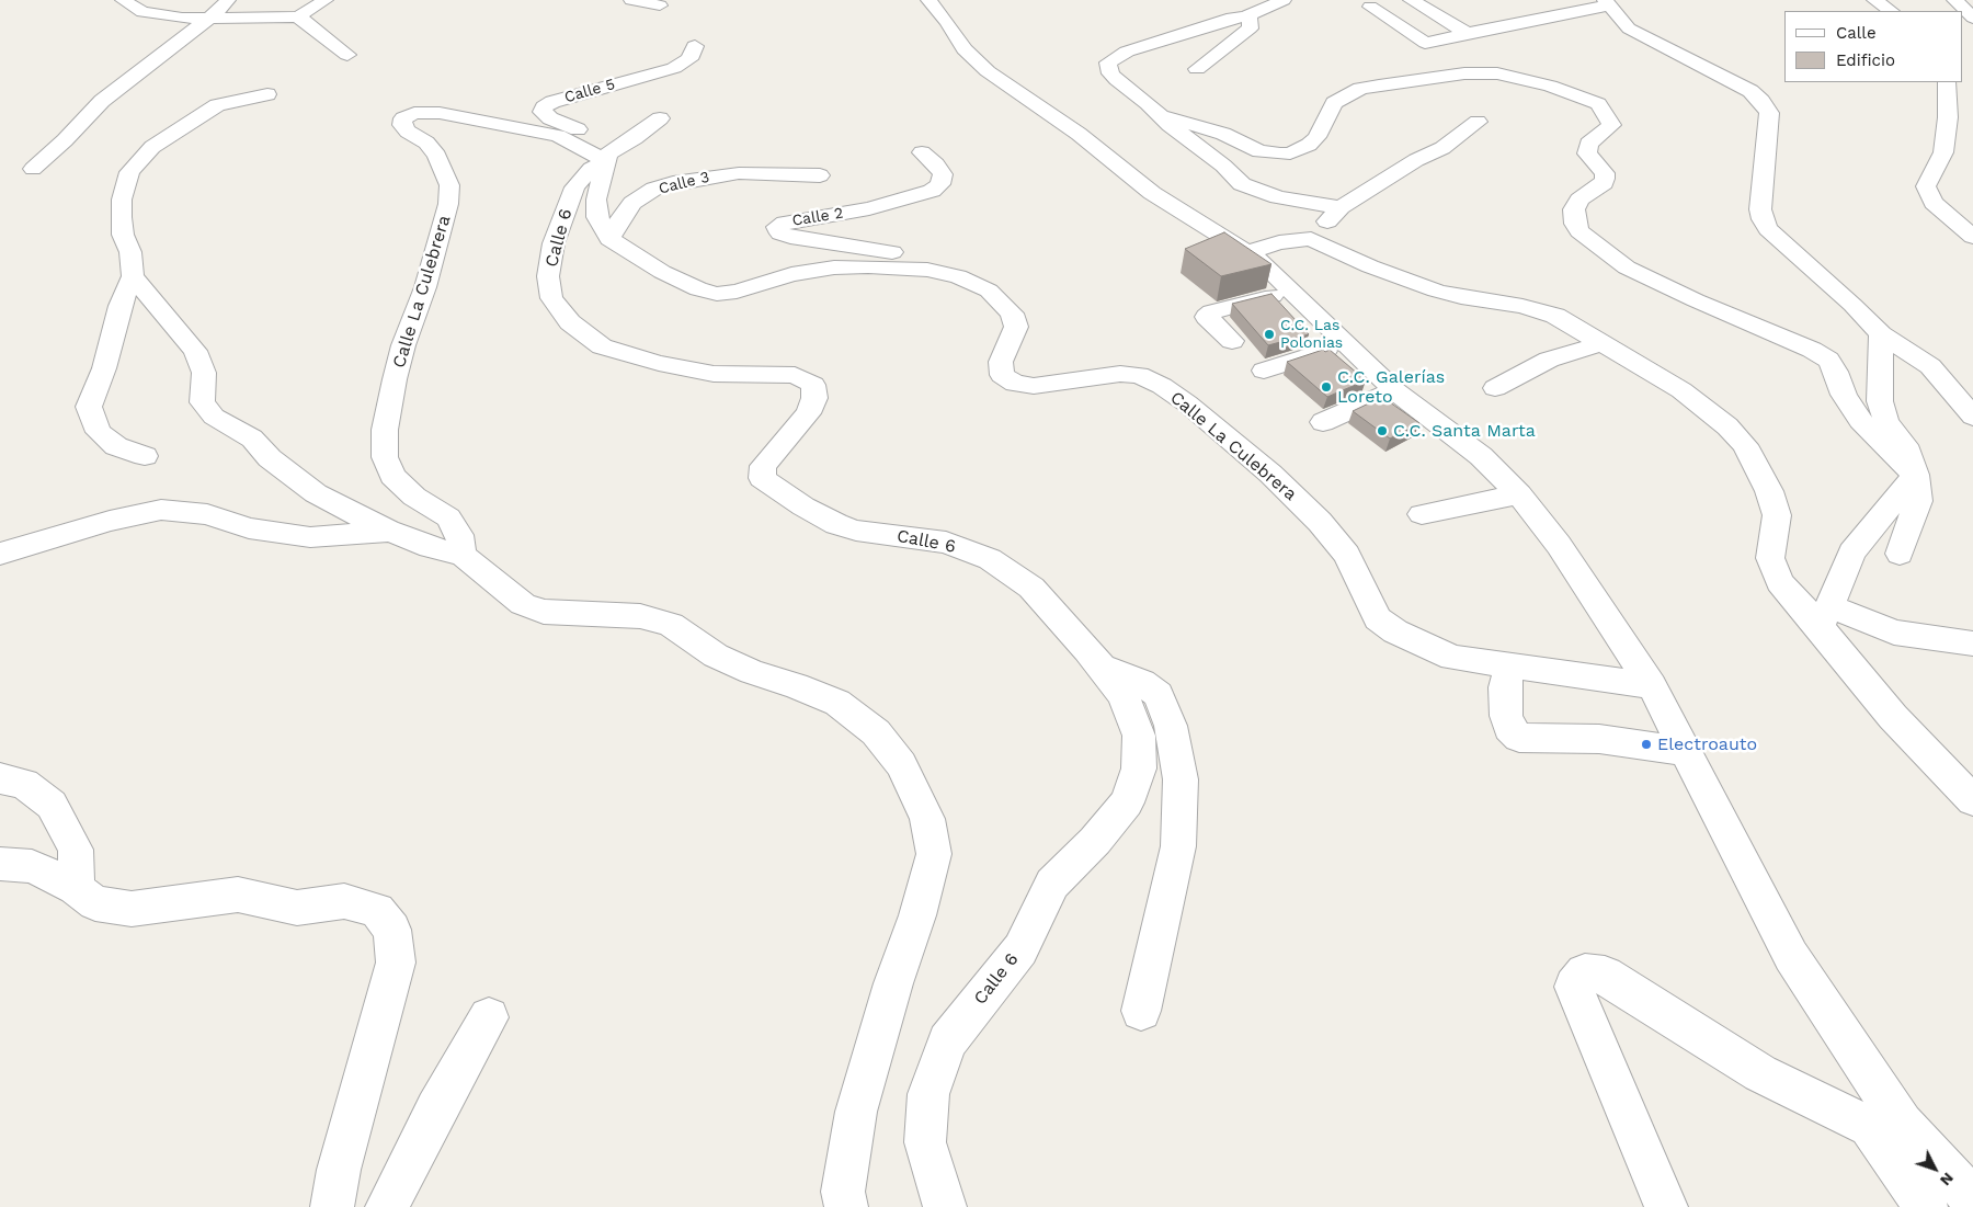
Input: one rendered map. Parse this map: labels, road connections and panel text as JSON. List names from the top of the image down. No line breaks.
{"streets":{"street":["Calle 5","Calle 3","Calle 2","Calle 6","Calle La Culebrera"]},"crossings":[["Calle 5","Calle 6"],["Calle 5","Calle La Culebrera"],["Calle 3","Calle La Culebrera"],["Calle 2","Calle La Culebrera"],["Calle 6","Calle La Culebrera"]],"places":["C.C. Las Polonias","C.C. Galerías Loreto","C.C. Santa Marta","Electroauto"],"legend":["Calle","Edificio"],"north":"bottom right"}
